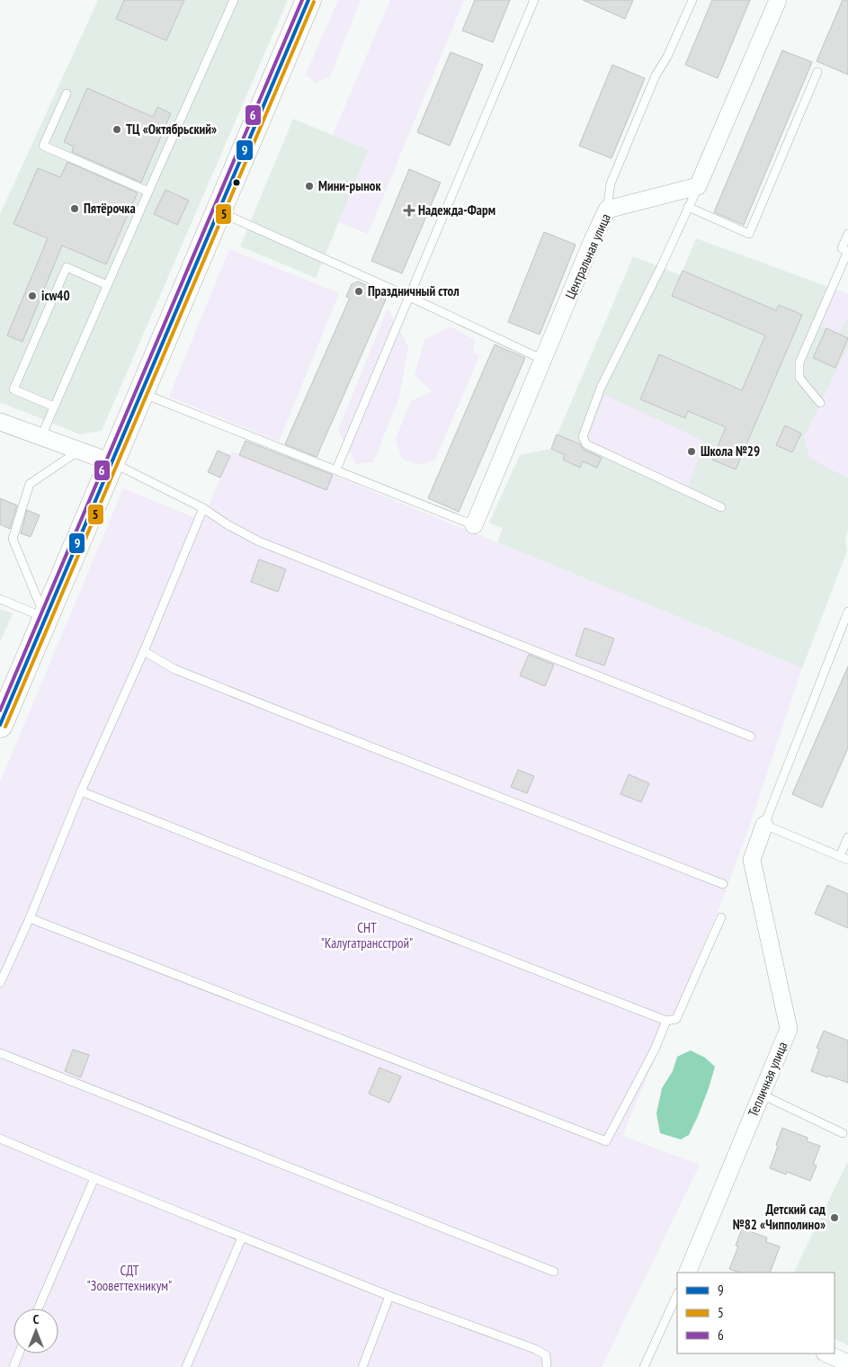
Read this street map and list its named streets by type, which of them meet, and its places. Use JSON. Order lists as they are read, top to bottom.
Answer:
{
  "streets": {
    "street": ["Центральная улица", "Тепличная улица"]
  },
  "parks": ["СНТ \"Калугатрансстрой\"", "СДТ \"Зооветтехникум\""],
  "places": {
    "other": [
      "ТЦ «Октябрьский»",
      "Мини-рынок",
      "Пятёрочка",
      "Праздничный стол",
      "icw40",
      "Школа №29",
      "Детский сад №82 «Чипполино»"
    ],
    "health": ["Надежда-Фарм"]
  },
  "lines": ["transit line 9", "transit line 6", "transit line 5"],
  "legend": ["9", "5", "6"],
  "north": "top"
}
